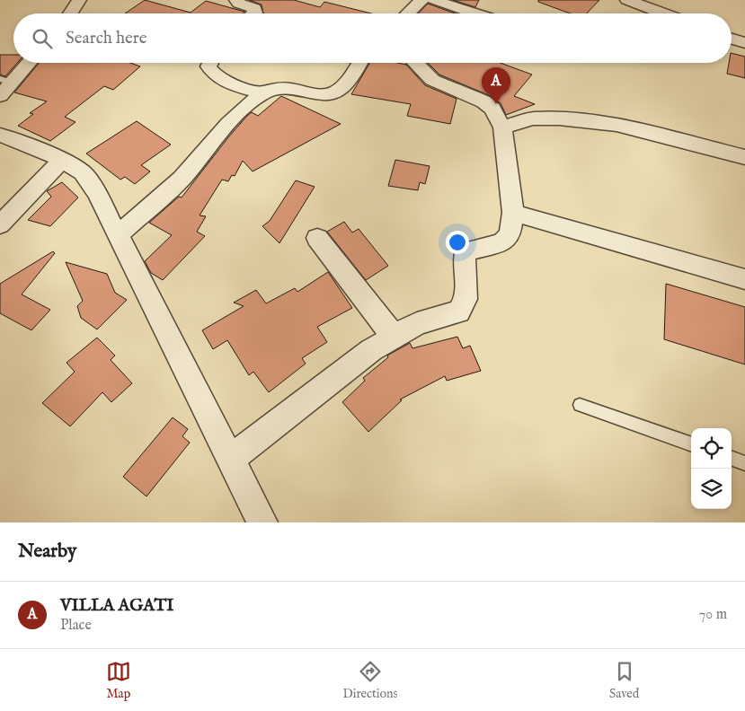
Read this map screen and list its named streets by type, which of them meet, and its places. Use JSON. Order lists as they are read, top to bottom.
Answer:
{
  "page": {
    "search": "Search here",
    "pins": "A",
    "heading": "Nearby",
    "list": [
      {
        "mark": "A",
        "name": "VILLA AGATI",
        "note": "Place",
        "value": "70 m"
      }
    ],
    "nav": ["Map", "Directions", "Saved"]
  }
}
